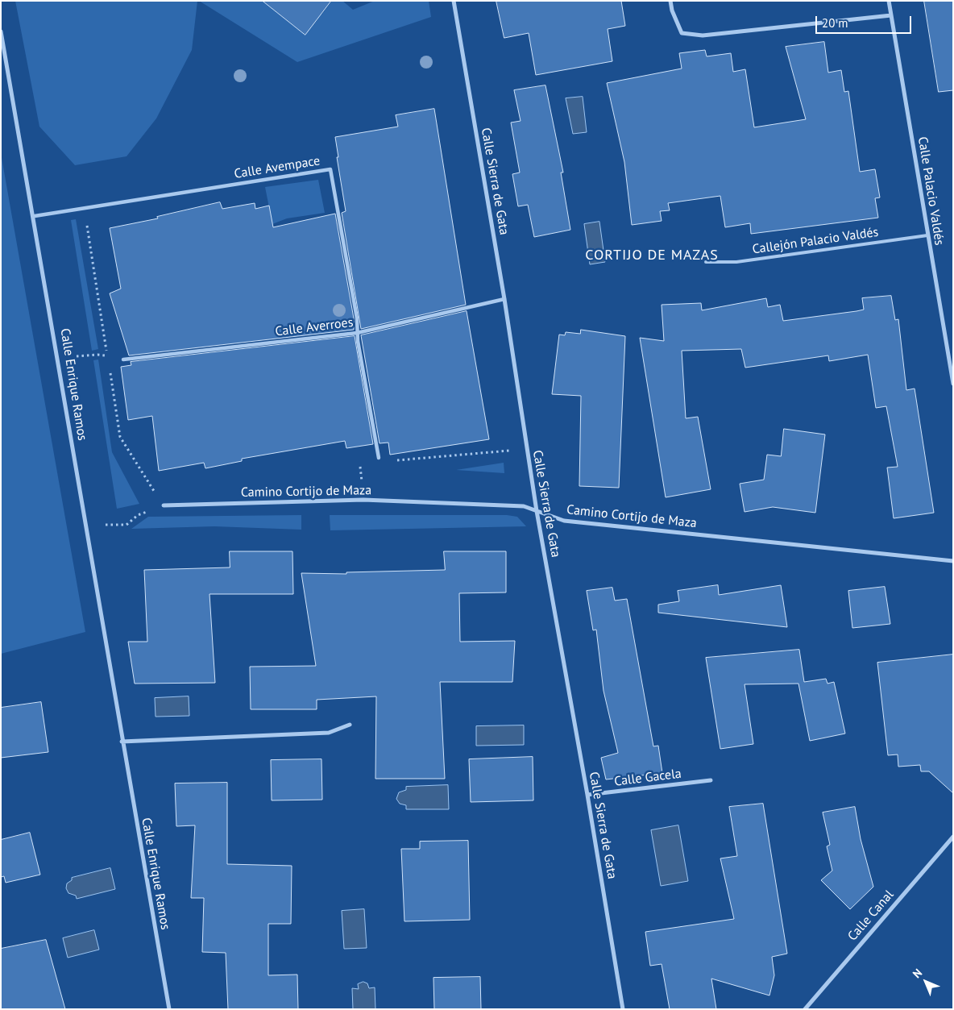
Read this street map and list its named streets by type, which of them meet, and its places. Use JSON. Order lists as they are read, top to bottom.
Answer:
{
  "streets": {
    "street": [
      "Calle Avempace",
      "Calle Sierra de Gata",
      "Calle Palacio Valdés",
      "Calle Averroes",
      "Calle Enrique Ramos",
      "Camino Cortijo de Maza",
      "Calle Gacela",
      "Calle Canal"
    ],
    "lane": ["Callejón Palacio Valdés"]
  },
  "crossings": [
    ["Calle Avempace", "Calle Averroes"],
    ["Calle Avempace", "Calle Enrique Ramos"],
    ["Calle Sierra de Gata", "Calle Averroes"],
    ["Calle Sierra de Gata", "Camino Cortijo de Maza"],
    ["Calle Sierra de Gata", "Calle Gacela"],
    ["Calle Palacio Valdés", "Callejón Palacio Valdés"]
  ],
  "districts": ["CORTIJO DE MAZAS"],
  "scale_bar": "20 m",
  "north": "top left"
}
